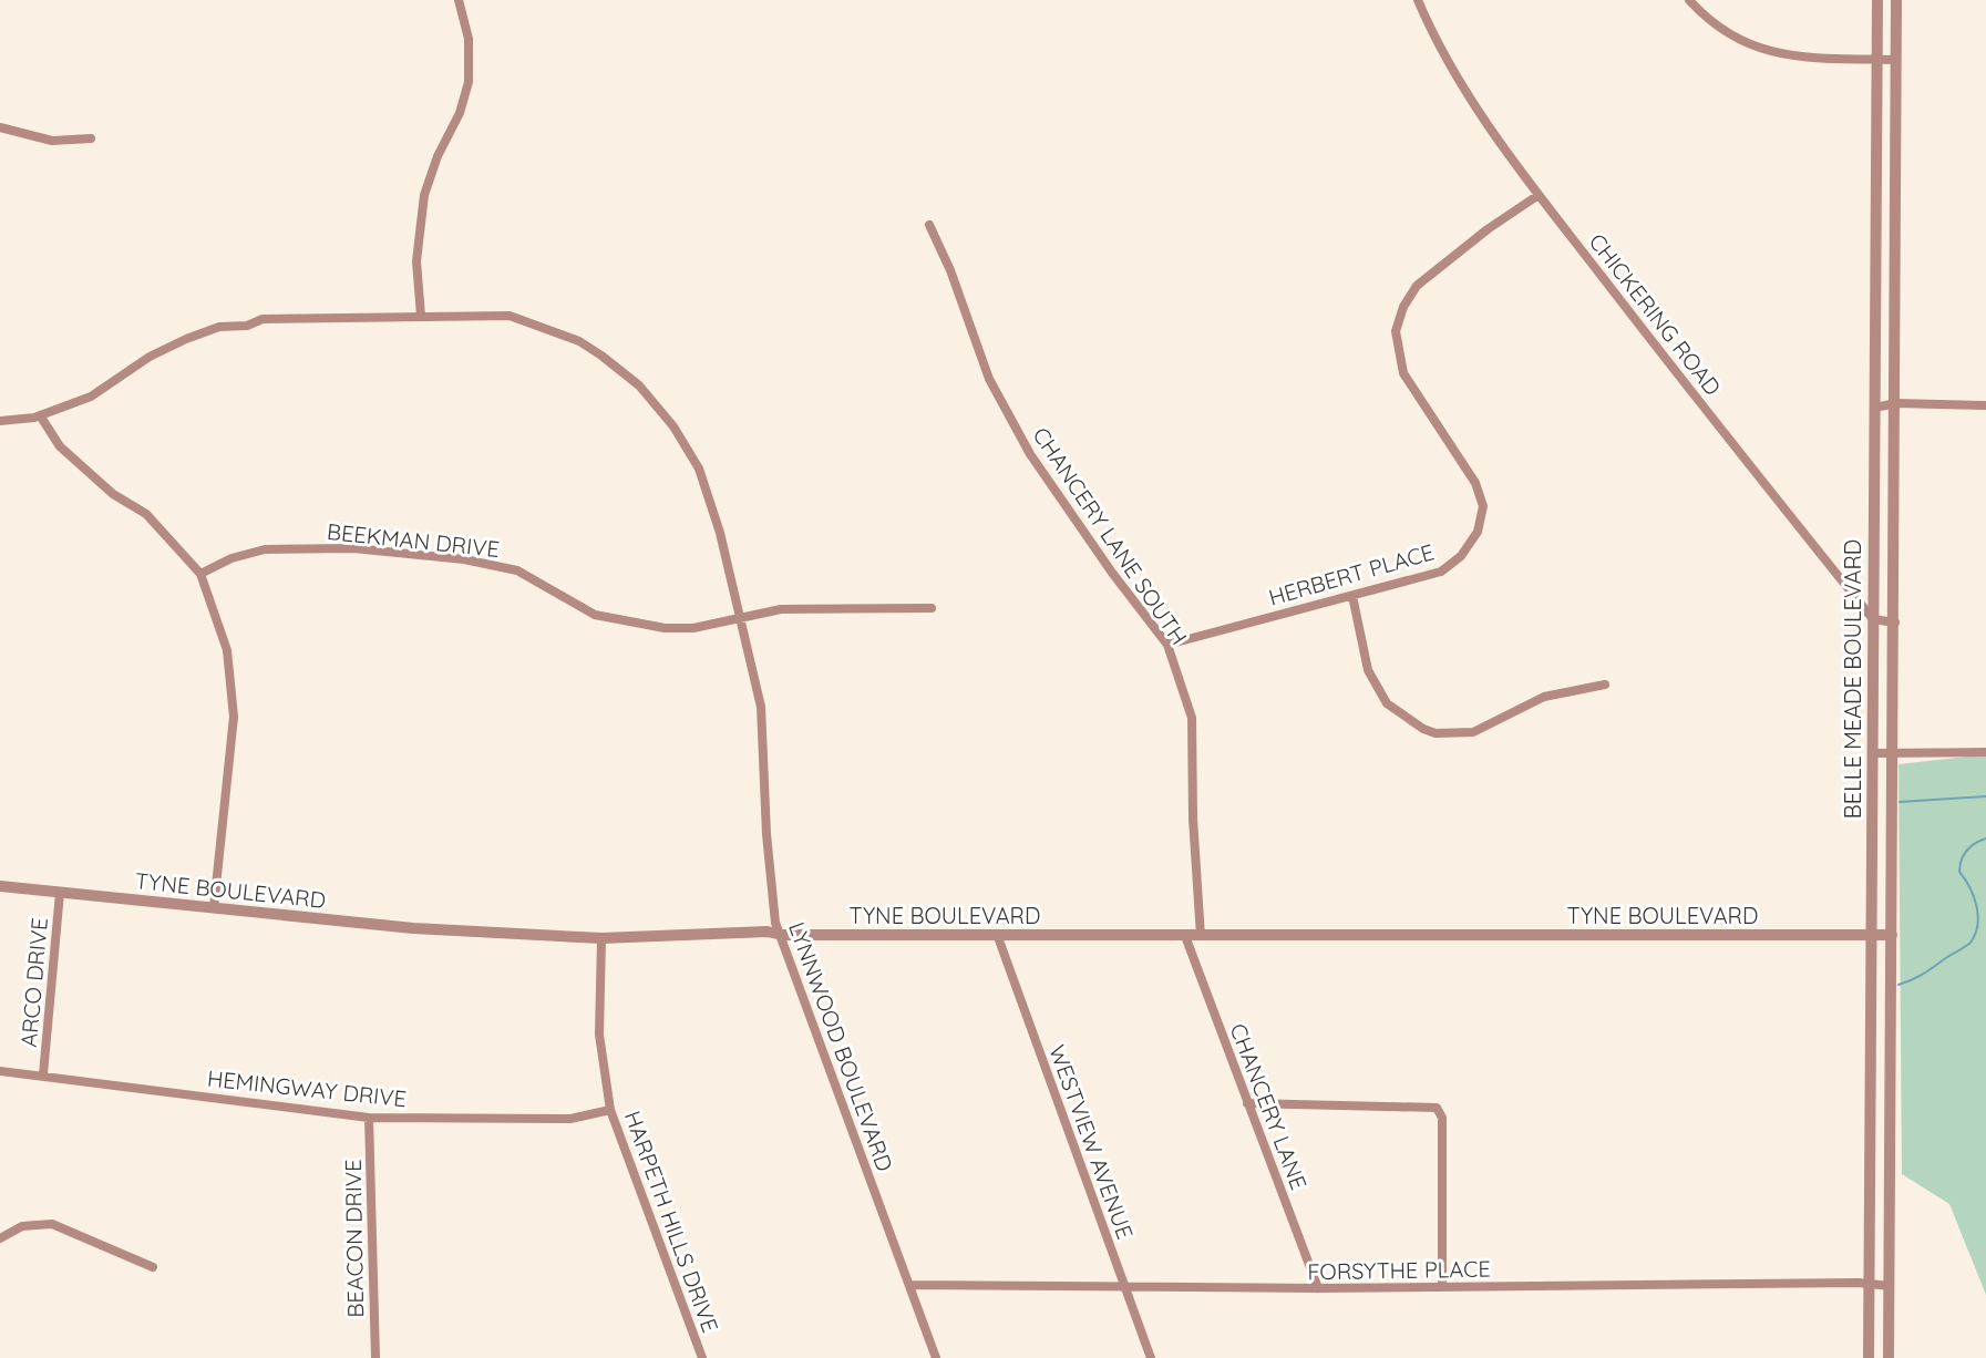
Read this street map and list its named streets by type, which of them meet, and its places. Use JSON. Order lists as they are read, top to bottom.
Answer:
{
  "streets": {
    "street": [
      "CHICKERING ROAD",
      "CHANCERY LANE SOUTH",
      "BEEKMAN DRIVE",
      "HERBERT PLACE",
      "BELLE MEADE BOULEVARD",
      "TYNE BOULEVARD",
      "ARCO DRIVE",
      "LYNNWOOD BOULEVARD",
      "HEMINGWAY DRIVE",
      "CHANCERY LANE",
      "WESTVIEW AVENUE",
      "HARPETH HILLS DRIVE",
      "BEACON DRIVE",
      "FORSYTHE PLACE"
    ]
  },
  "crossings": [
    ["CHICKERING ROAD", "HERBERT PLACE"],
    ["CHICKERING ROAD", "BELLE MEADE BOULEVARD"],
    ["CHANCERY LANE SOUTH", "HERBERT PLACE"],
    ["CHANCERY LANE SOUTH", "TYNE BOULEVARD"],
    ["BEEKMAN DRIVE", "LYNNWOOD BOULEVARD"],
    ["BELLE MEADE BOULEVARD", "TYNE BOULEVARD"],
    ["BELLE MEADE BOULEVARD", "FORSYTHE PLACE"],
    ["TYNE BOULEVARD", "ARCO DRIVE"],
    ["TYNE BOULEVARD", "LYNNWOOD BOULEVARD"],
    ["TYNE BOULEVARD", "CHANCERY LANE"],
    ["TYNE BOULEVARD", "WESTVIEW AVENUE"],
    ["TYNE BOULEVARD", "HARPETH HILLS DRIVE"],
    ["ARCO DRIVE", "HEMINGWAY DRIVE"],
    ["LYNNWOOD BOULEVARD", "FORSYTHE PLACE"],
    ["HEMINGWAY DRIVE", "HARPETH HILLS DRIVE"],
    ["HEMINGWAY DRIVE", "BEACON DRIVE"],
    ["CHANCERY LANE", "FORSYTHE PLACE"],
    ["WESTVIEW AVENUE", "FORSYTHE PLACE"]
  ]
}
